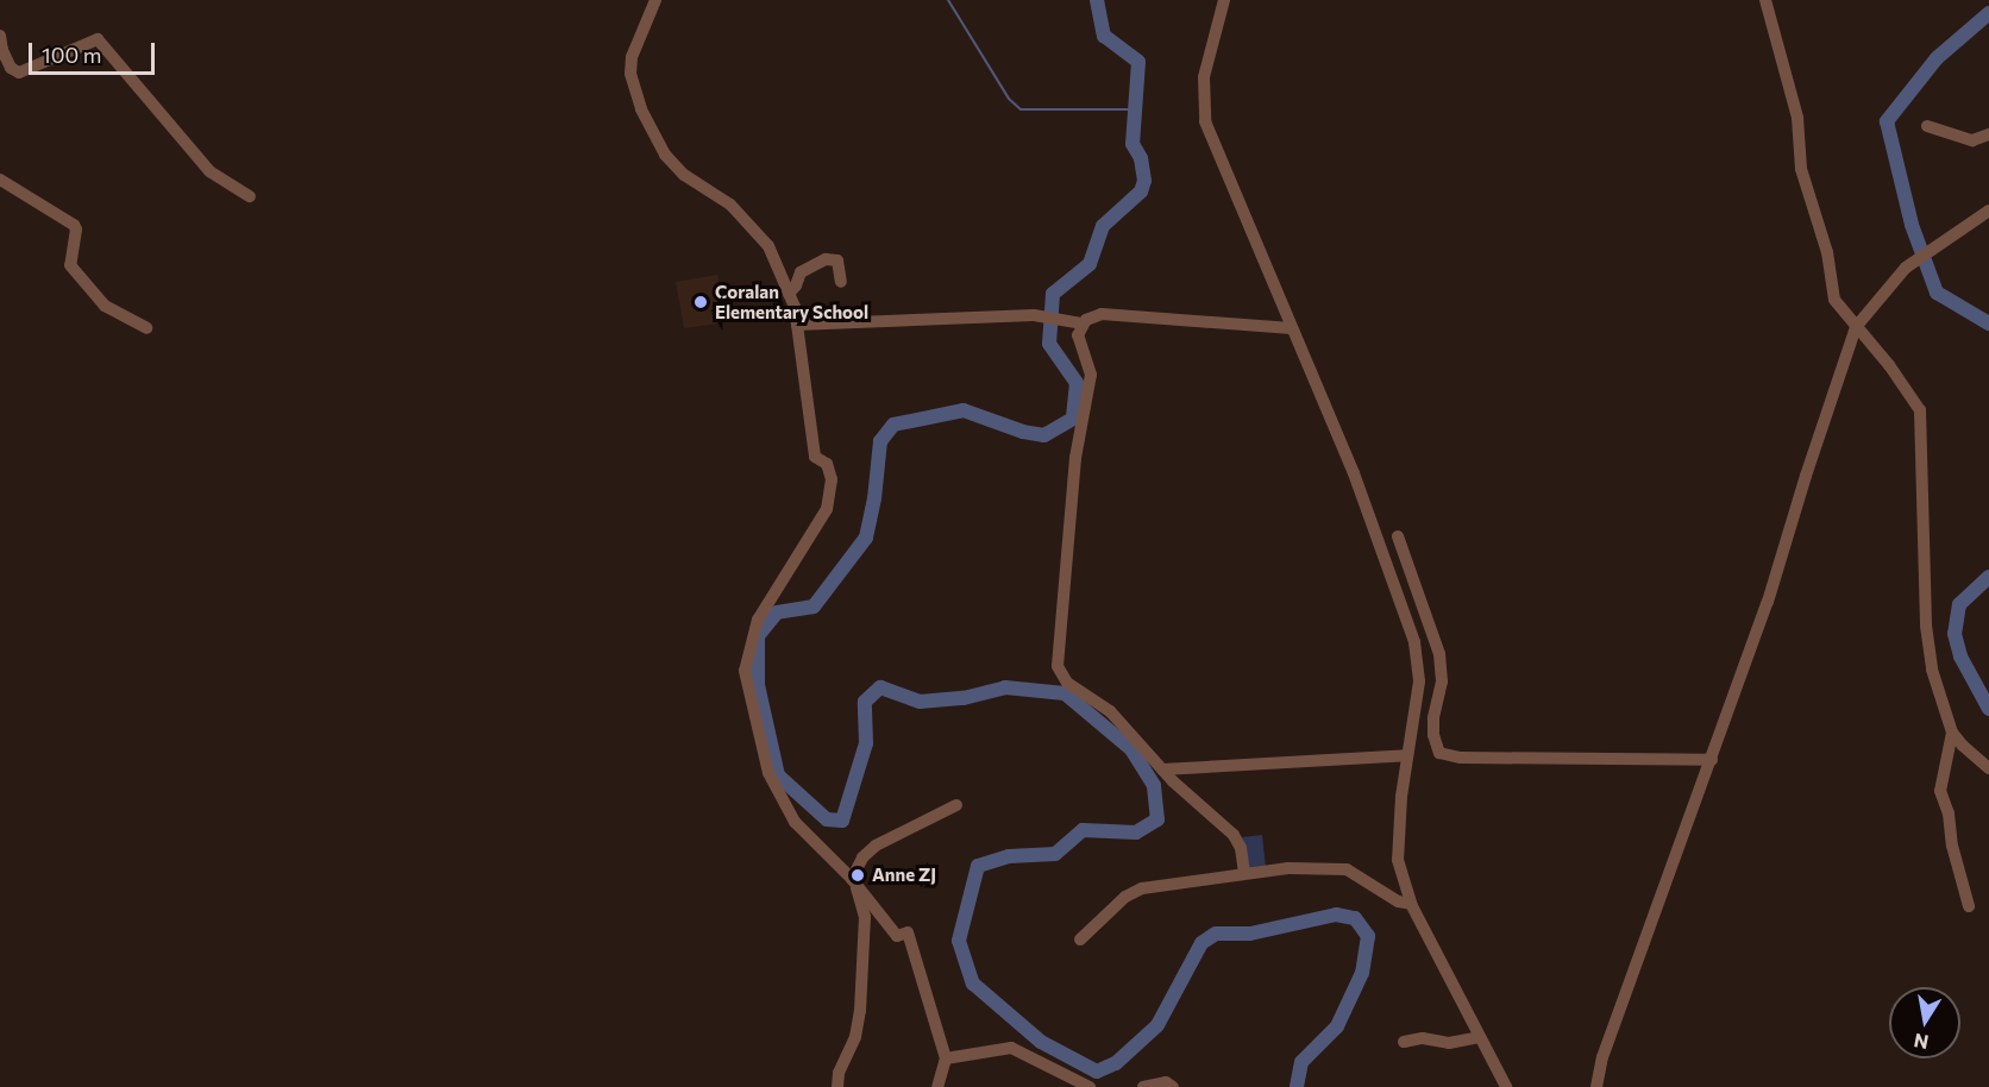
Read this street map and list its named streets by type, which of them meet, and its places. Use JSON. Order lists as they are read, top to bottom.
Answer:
{
  "places": ["Coralan Elementary School", "Anne ZJ"],
  "scale_bar": "100 m",
  "north": "bottom"
}
